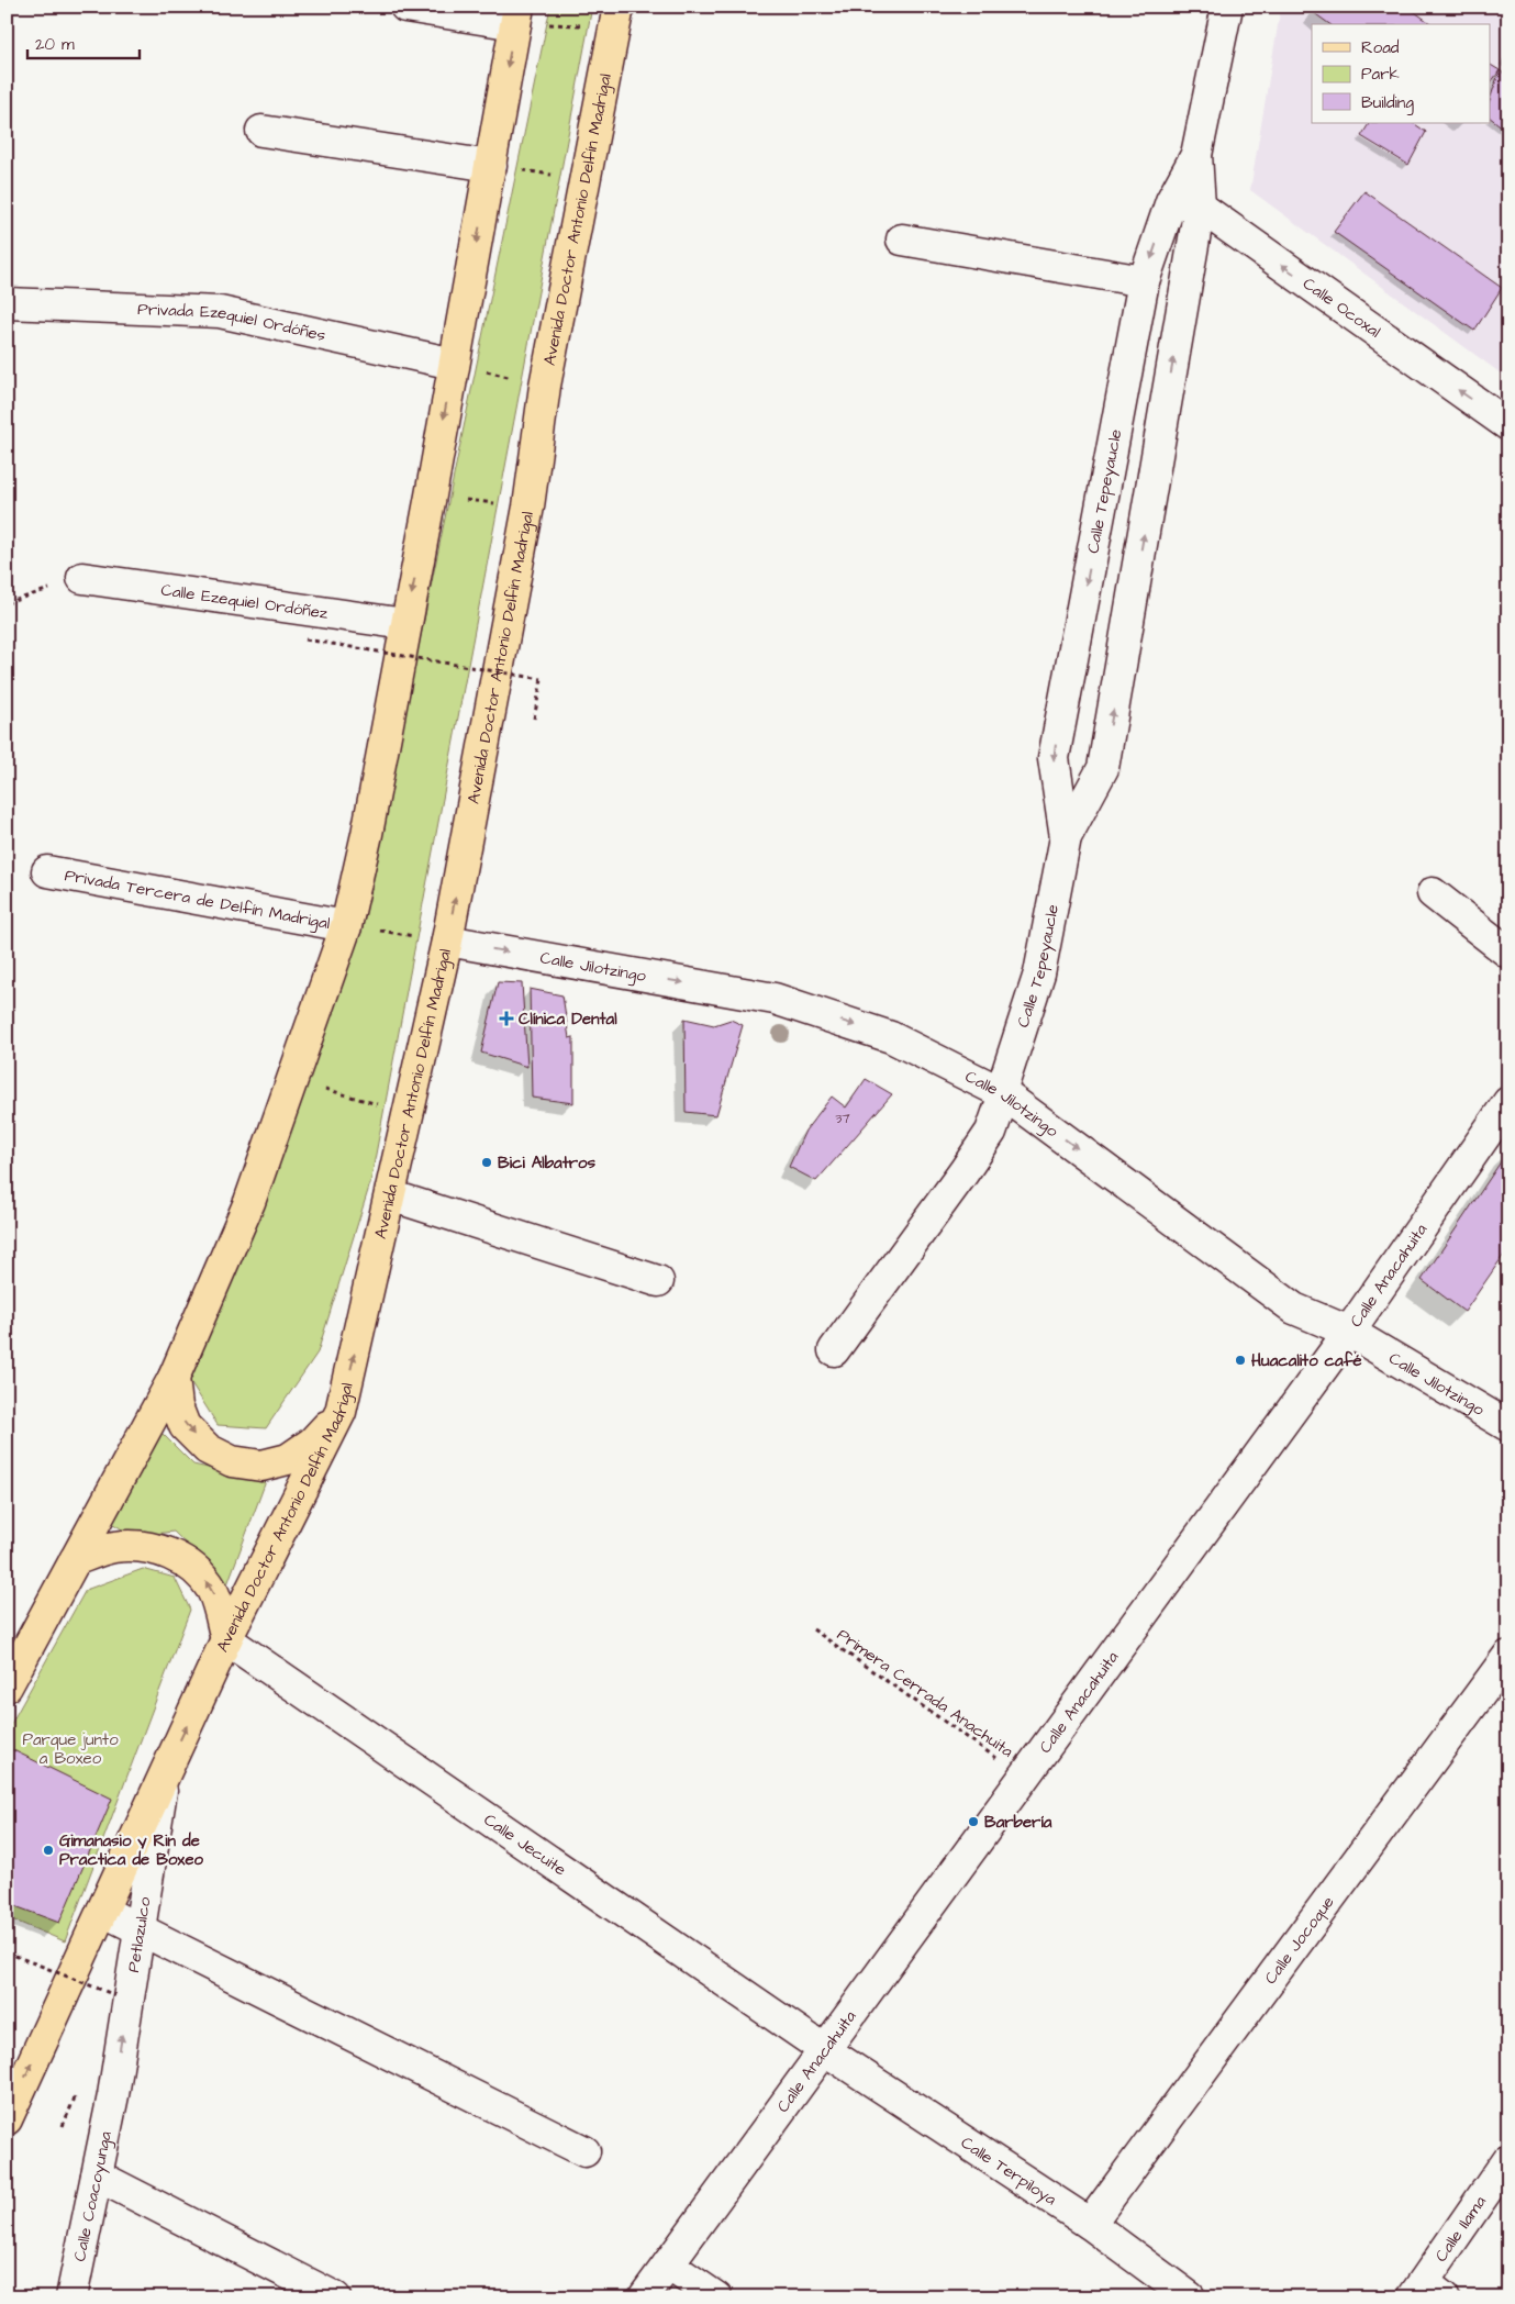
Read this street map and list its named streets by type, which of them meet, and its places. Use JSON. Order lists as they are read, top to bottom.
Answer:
{
  "streets": {
    "main road": ["Avenida Doctor Antonio Delfín Madrigal"],
    "street": [
      "Calle Ocoxal",
      "Privada Ezequiel Ordóñes",
      "Calle Tepeyaucle",
      "Calle Ezequiel Ordóñez",
      "Privada Tercera de Delfín Madrigal",
      "Calle Jilotzingo",
      "Calle Anacahuita",
      "Calle Jecuite",
      "Petlazulco",
      "Calle Jocoque",
      "Calle Terpiloya",
      "Calle Coacoyunga",
      "Calle Ilama"
    ],
    "path": ["Primera Cerrada Anachuita"]
  },
  "crossings": [
    ["Avenida Doctor Antonio Delfín Madrigal", "Calle Jilotzingo"],
    ["Avenida Doctor Antonio Delfín Madrigal", "Calle Jecuite"],
    ["Avenida Doctor Antonio Delfín Madrigal", "Petlazulco"],
    ["Calle Ocoxal", "Calle Tepeyaucle"],
    ["Calle Tepeyaucle", "Calle Jilotzingo"],
    ["Calle Jilotzingo", "Calle Anacahuita"],
    ["Calle Anacahuita", "Primera Cerrada Anachuita"],
    ["Calle Anacahuita", "Calle Jecuite"],
    ["Calle Anacahuita", "Calle Terpiloya"],
    ["Calle Jecuite", "Calle Terpiloya"],
    ["Petlazulco", "Calle Coacoyunga"],
    ["Calle Jocoque", "Calle Terpiloya"]
  ],
  "one_way": ["Calle Ocoxal", "Calle Jilotzingo", "Petlazulco"],
  "parks": ["Parque junto a Boxeo"],
  "places": {
    "health": ["Clínica Dental"],
    "other": [
      "Bici Albatros",
      "Huacalito café",
      "Barbería",
      "Gimanasio y Rin de Practica de Boxeo"
    ]
  },
  "house_numbers": ["37"],
  "legend": ["Road", "Park", "Building"],
  "scale_bar": "20 m"
}
